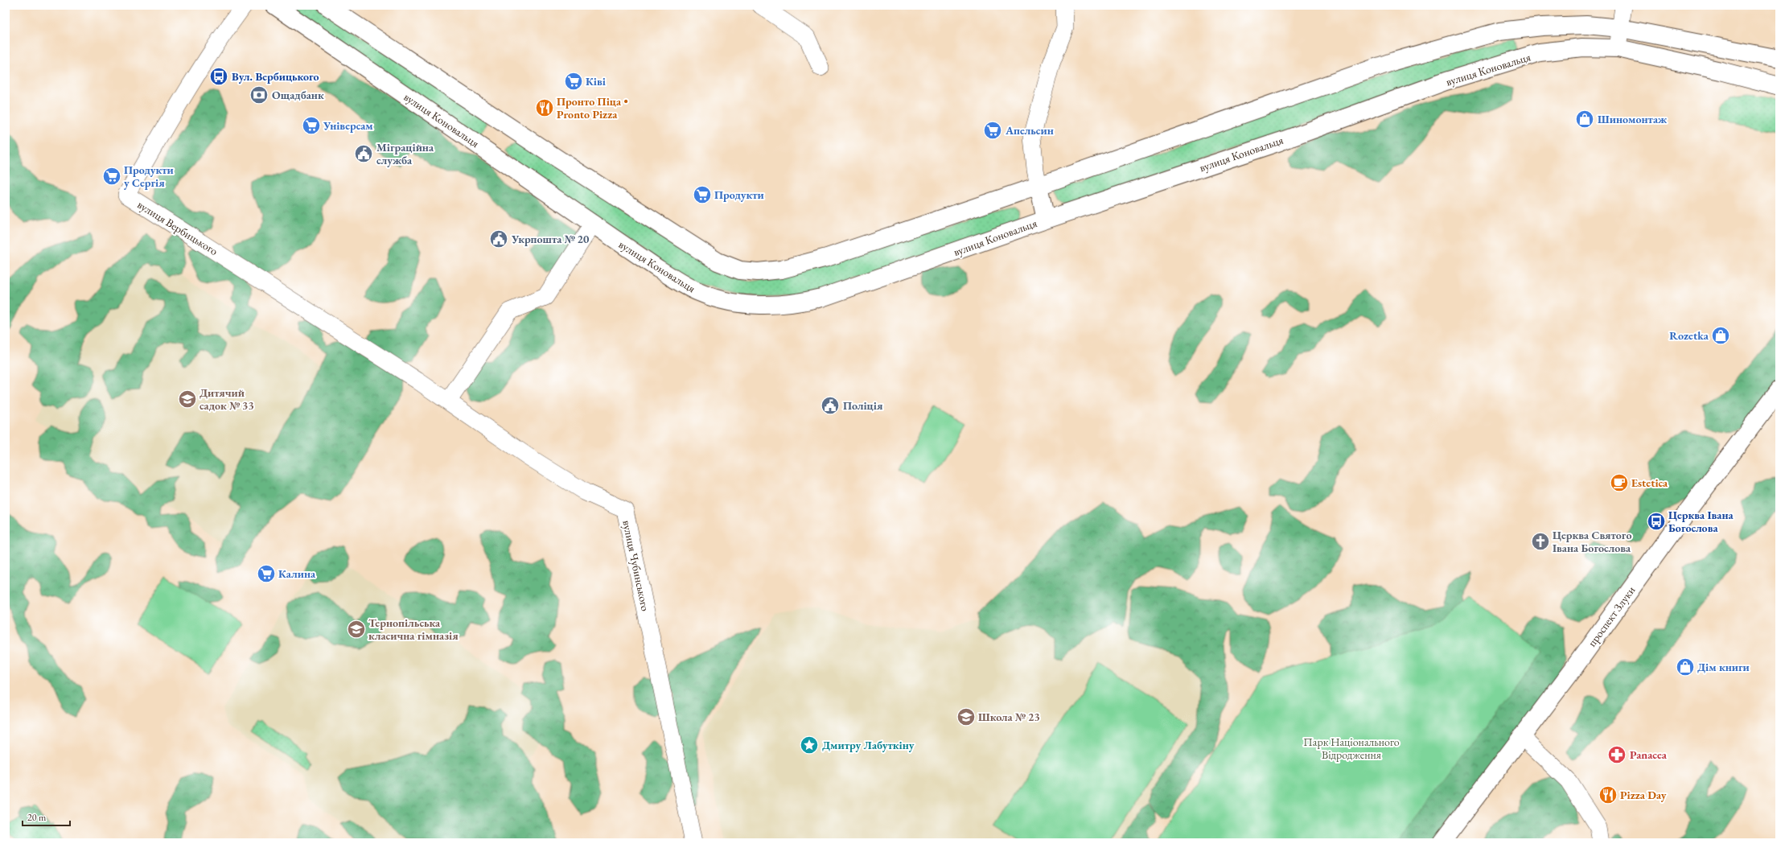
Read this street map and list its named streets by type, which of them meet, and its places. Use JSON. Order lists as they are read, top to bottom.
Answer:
{
  "streets": {
    "main road": ["вулиця Коновальця", "проспект Злуки"],
    "street": ["вулиця Вербицького", "вулиця Чубинського"]
  },
  "crossings": [
    ["вулиця Вербицького", "вулиця Чубинського"]
  ],
  "parks": ["Парк Національного Відродження"],
  "places": {
    "bus stop": ["Вул. Вербицького", "Церква Івана Богослова"],
    "supermarket": [
      "Ківі",
      "Універсам",
      "Апельсин",
      "Продукти у Сергія",
      "Продукти",
      "Калина"
    ],
    "bank": ["Ощадбанк"],
    "restaurant": ["Пронто Піца • Pronto Pizza", "Pizza Day"],
    "shop": ["Шиномонтаж", "Rozetka", "Дім книги"],
    "public building": ["Міграційна служба", "Укрпошта № 20", "Поліція"],
    "school or university": ["Дитячий садок № 33", "Тернопільська класична гімназія", "Школа № 23"],
    "cafe": ["Estetica"],
    "church": ["Церква Святого Івана Богослова"],
    "place": ["Дмитру Лабуткіну"],
    "pharmacy": ["Panacea"]
  },
  "scale_bar": "20 m"
}
